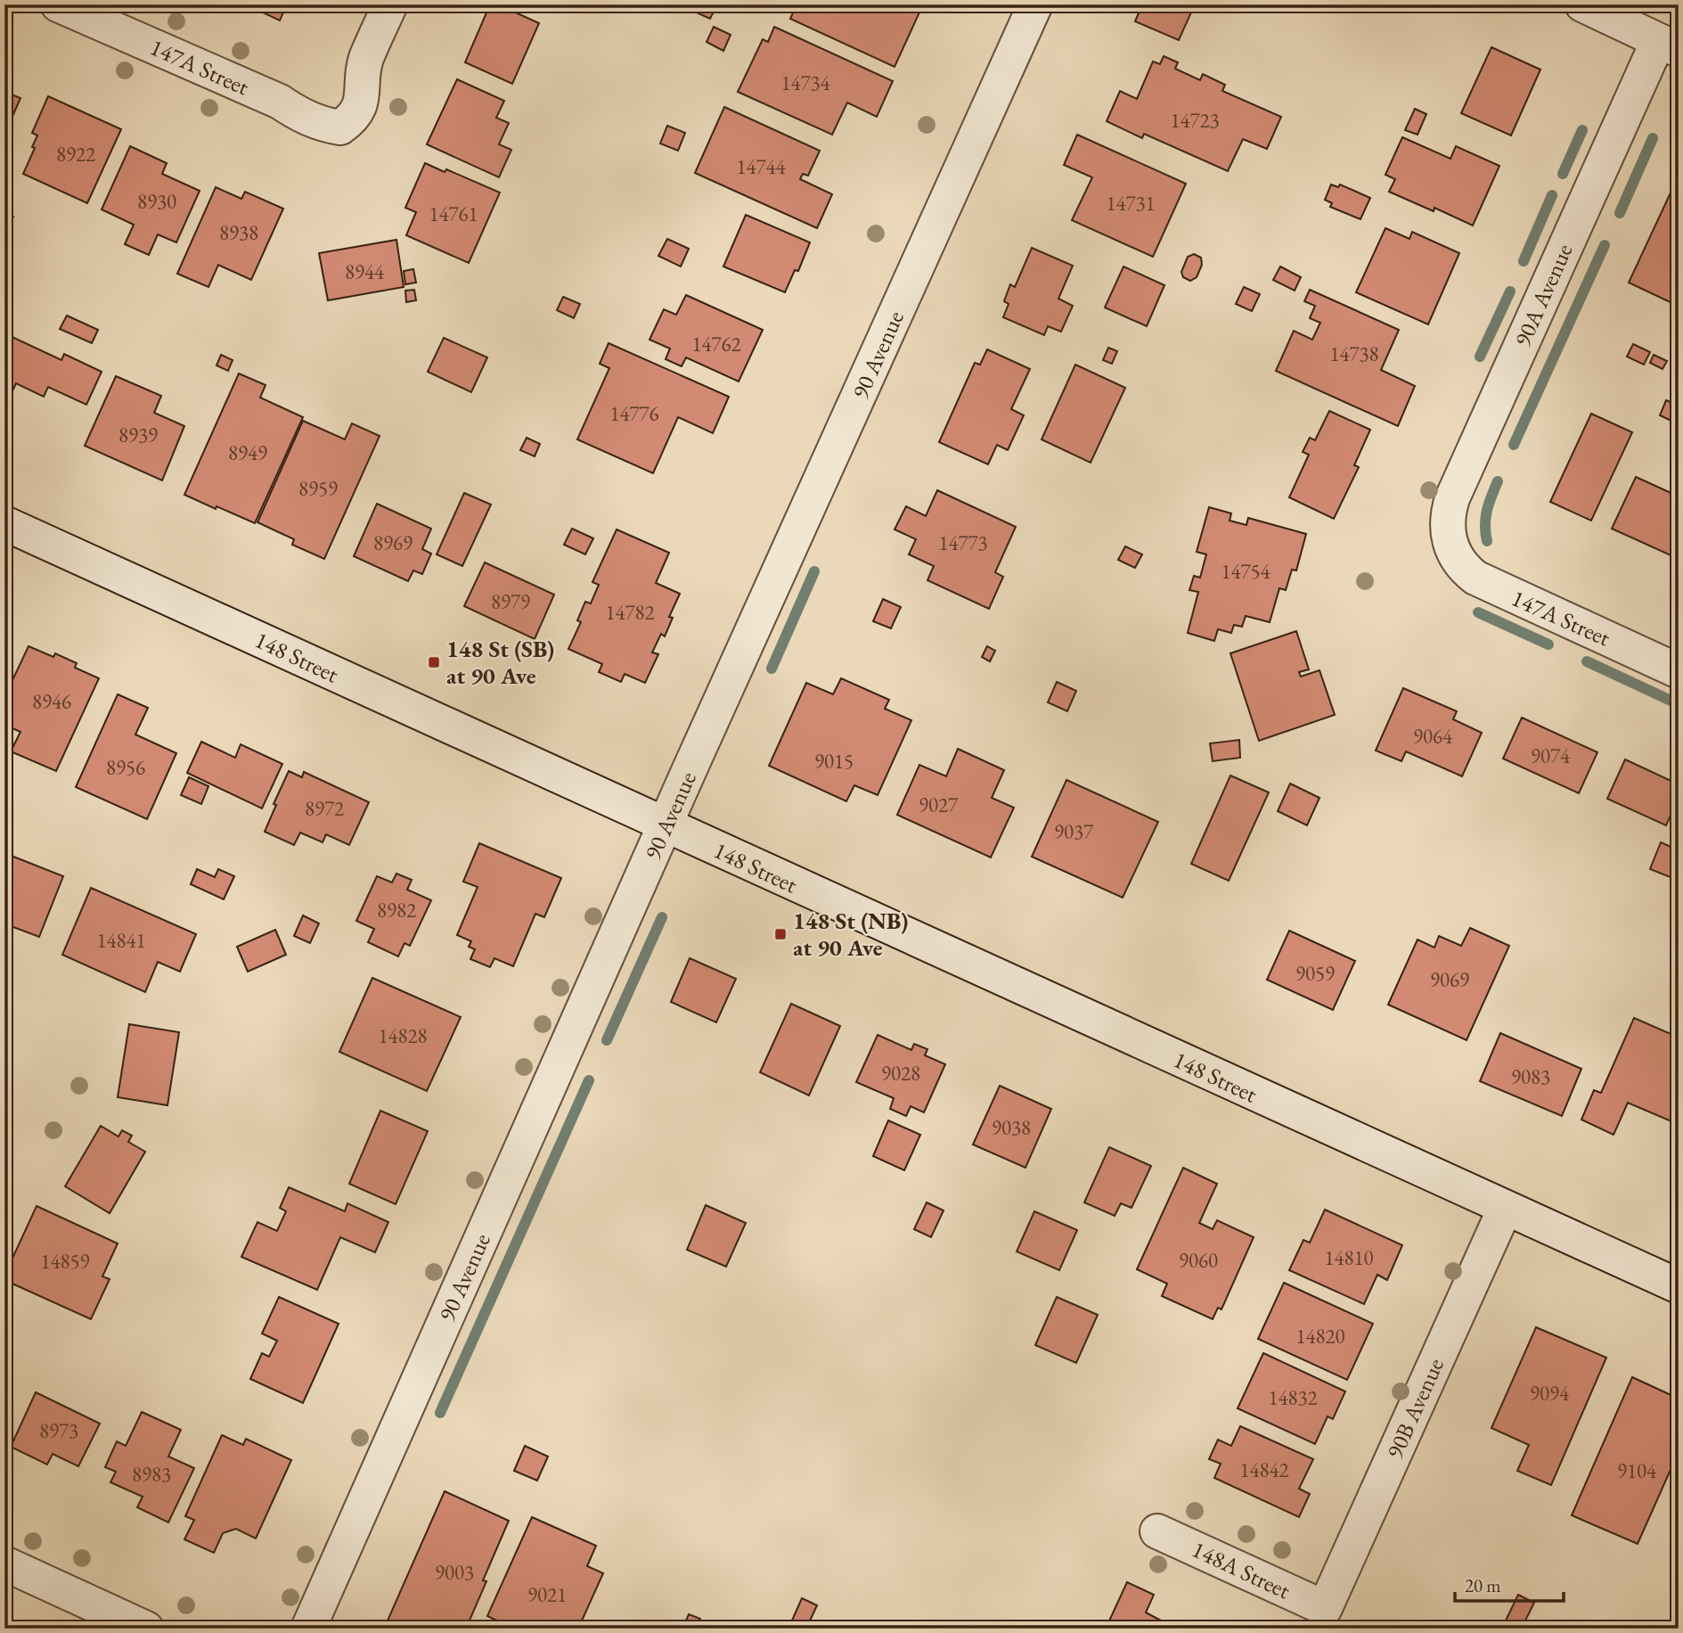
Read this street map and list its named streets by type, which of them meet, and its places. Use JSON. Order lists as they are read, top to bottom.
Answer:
{
  "streets": {
    "street": [
      "147A Street",
      "90A Avenue",
      "90 Avenue",
      "148 Street",
      "90B Avenue",
      "148A Street"
    ]
  },
  "crossings": [
    ["147A Street", "90A Avenue"],
    ["90 Avenue", "148 Street"],
    ["148 Street", "90B Avenue"],
    ["90B Avenue", "148A Street"]
  ],
  "places": {
    "transit": ["148 St (SB) at 90 Ave", "148 St (NB) at 90 Ave"]
  },
  "house_numbers": [
    "14734",
    "14723",
    "8922",
    "14744",
    "8930",
    "14731",
    "14761",
    "8938",
    "8944",
    "14762",
    "14738",
    "14776",
    "8939",
    "8949",
    "8959",
    "8969",
    "14773",
    "14754",
    "8979",
    "14782",
    "8946",
    "9064",
    "9074",
    "9015",
    "8956",
    "9027",
    "8972",
    "9037",
    "8982",
    "14841",
    "9059",
    "9069",
    "14828",
    "9028",
    "9083",
    "9038",
    "14810",
    "9060",
    "14859",
    "14820",
    "9094",
    "14832",
    "8973",
    "14842",
    "9104",
    "8983",
    "9003",
    "9021"
  ],
  "scale_bar": "20 m"
}
